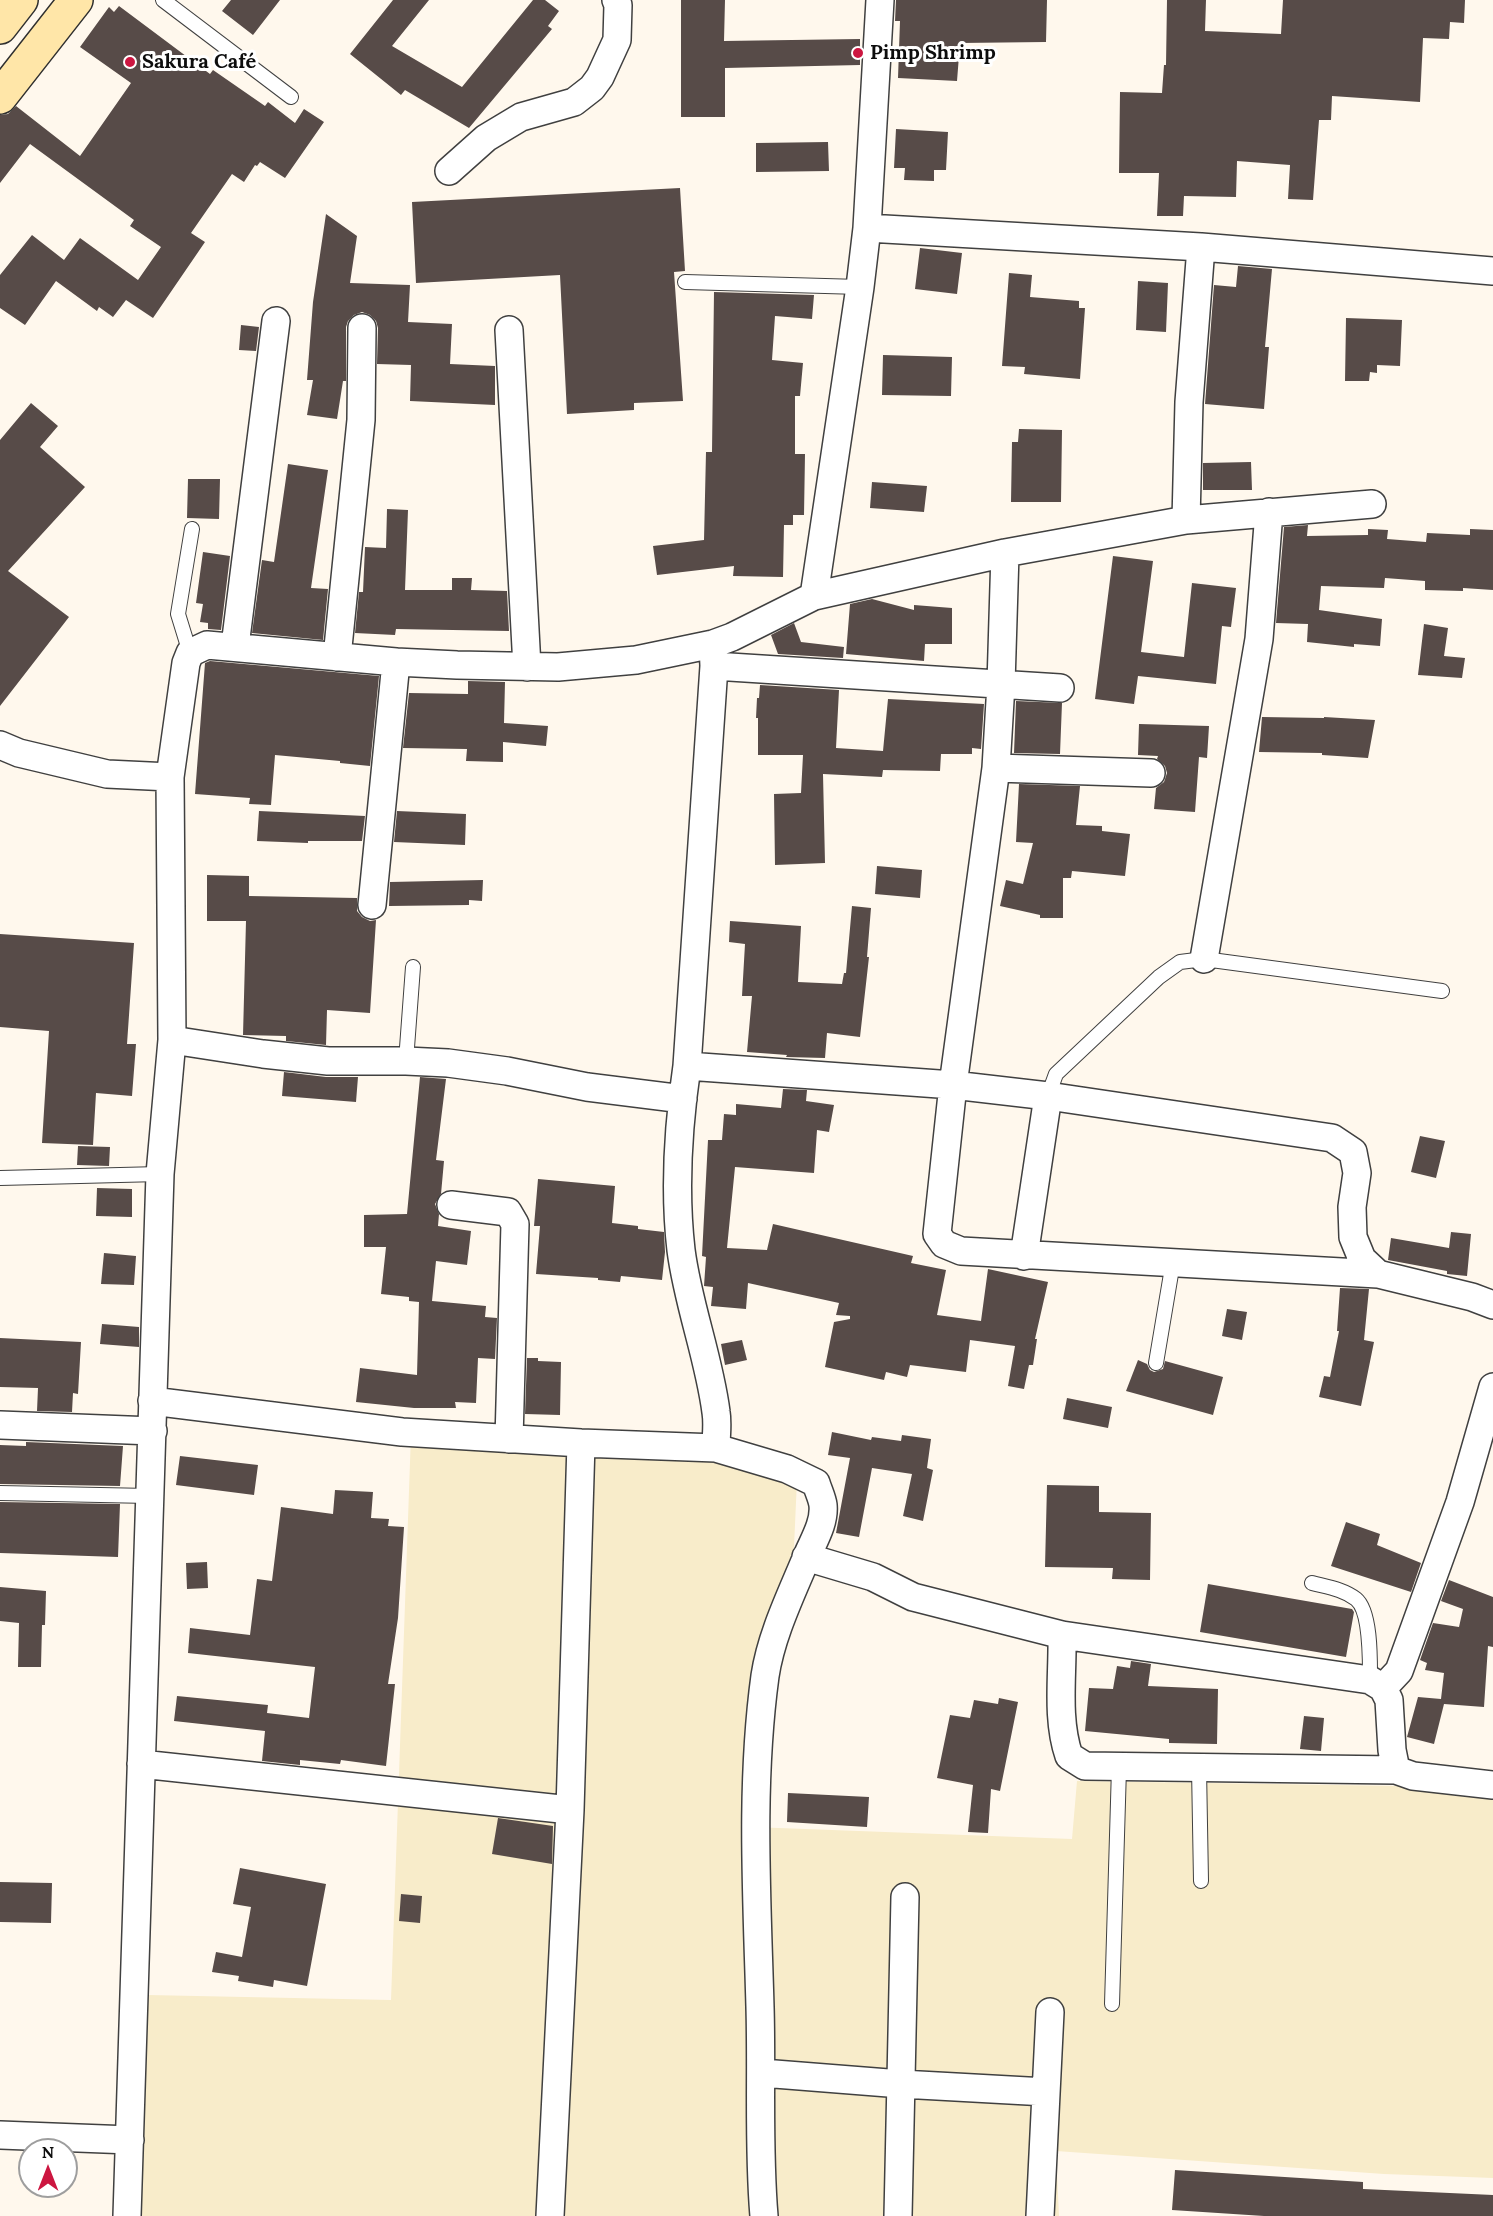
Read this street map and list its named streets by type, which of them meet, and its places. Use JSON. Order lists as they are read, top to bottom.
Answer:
{
  "places": ["Pimp Shrimp", "Sakura Café"],
  "north": "top"
}
